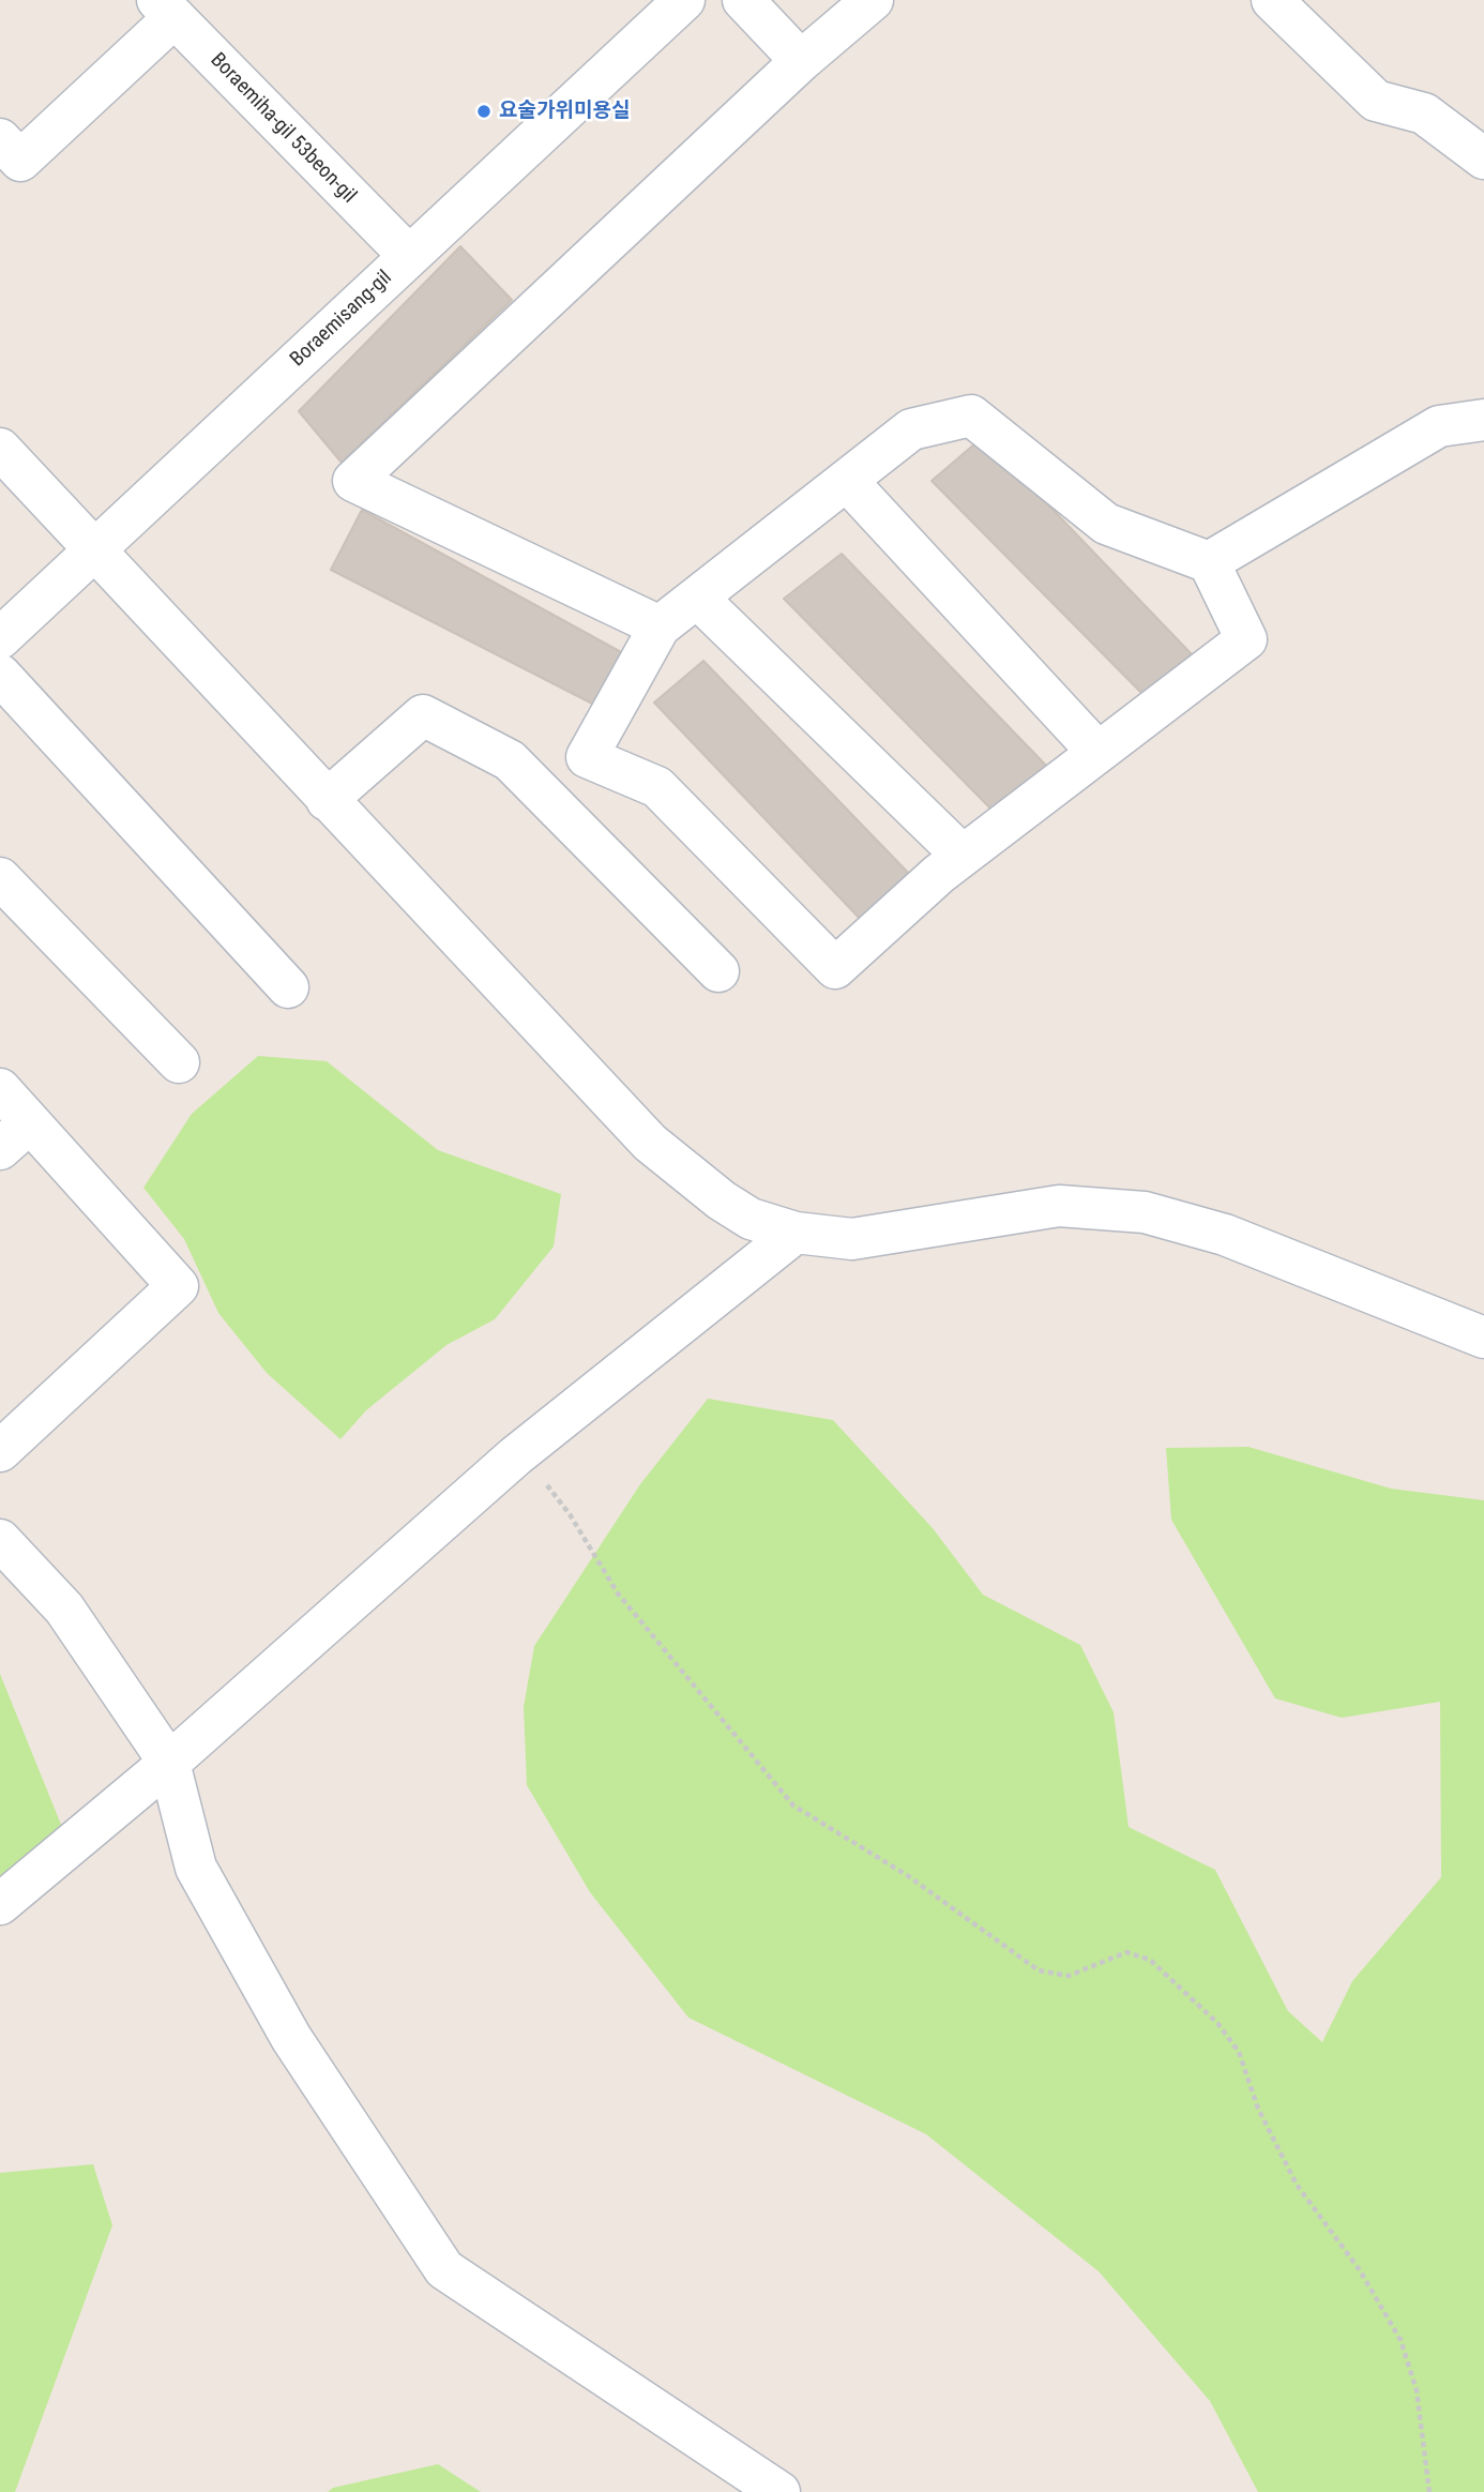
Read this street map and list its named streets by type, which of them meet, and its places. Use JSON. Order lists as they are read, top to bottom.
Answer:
{
  "streets": {
    "street": ["Boraemiha-gil 53beon-gil", "Boraemisang-gil"]
  },
  "crossings": [
    ["Boraemiha-gil 53beon-gil", "Boraemisang-gil"]
  ],
  "places": ["요술가위미용실"]
}
